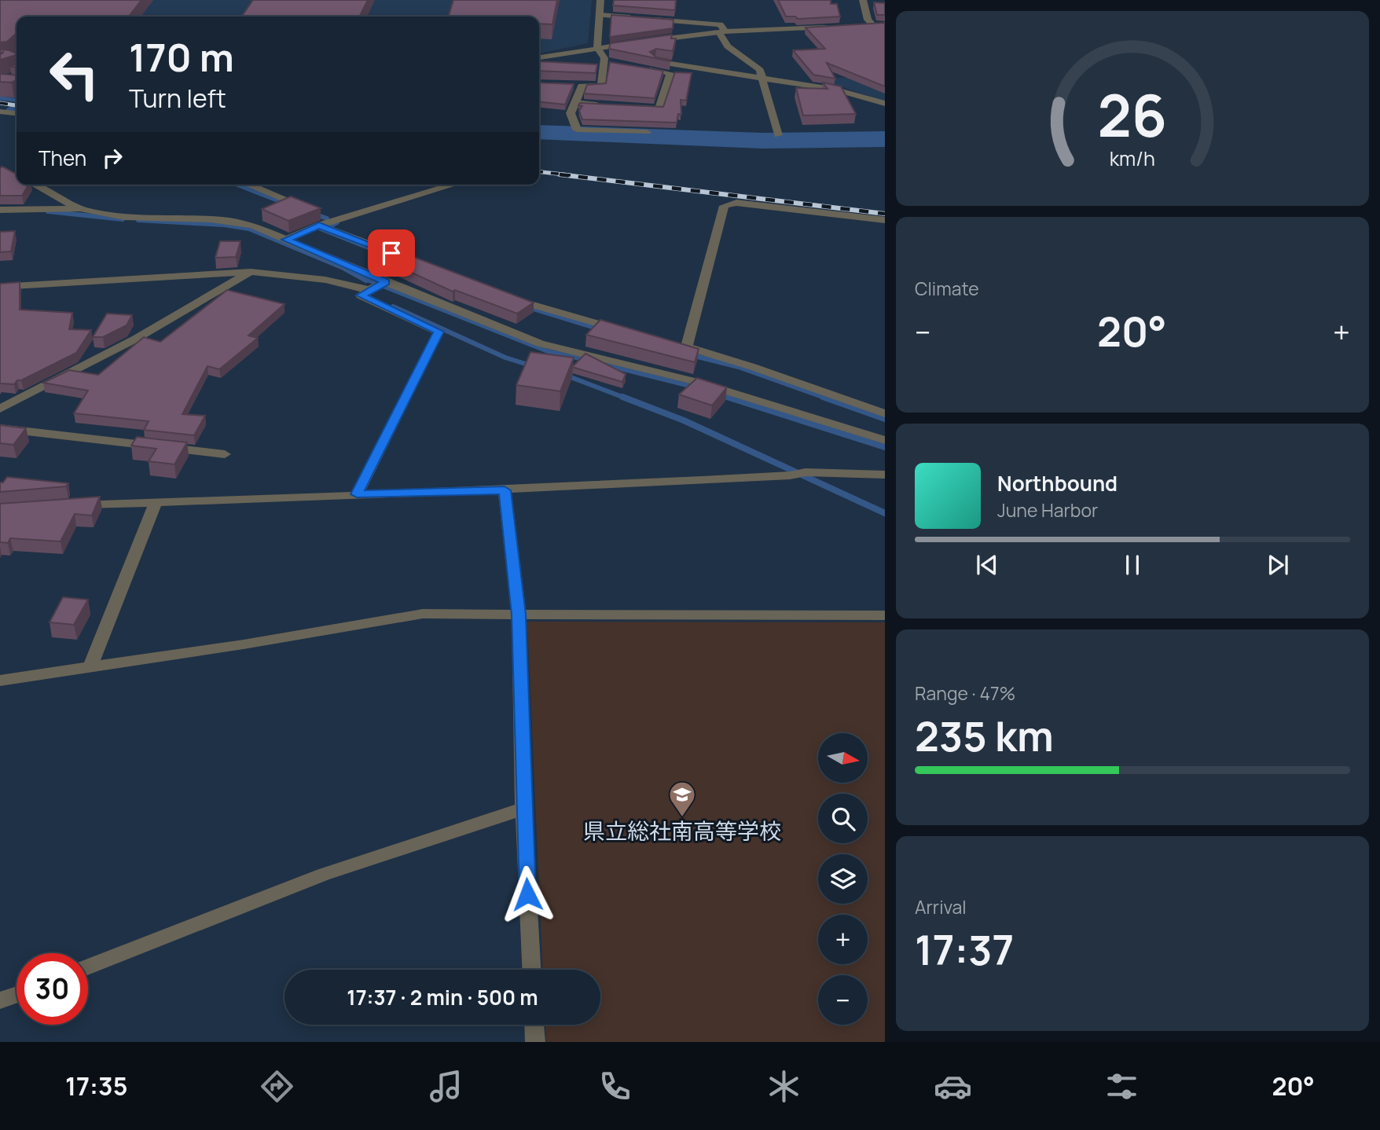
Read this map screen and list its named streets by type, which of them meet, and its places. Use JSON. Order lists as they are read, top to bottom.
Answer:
{
  "places": {
    "school or university": ["県立総社南高等学校"]
  },
  "north": "right",
  "page": {
    "turn": ["170 m", "Turn left"],
    "then": "Then",
    "tile": [
      "Climate",
      ["Range · 47%", "235 km"],
      ["Arrival", "17:37"]
    ],
    "heat": ["−", "20°", "+"],
    "song": ["Northbound", "June Harbor"],
    "map_buttons": ["+", "−"],
    "limit": "30",
    "trip": "17:37 · 2 min · 500 m",
    "tabs": ["17:35", "20°"],
    "gauge": ["26", "km/h"]
  }
}
